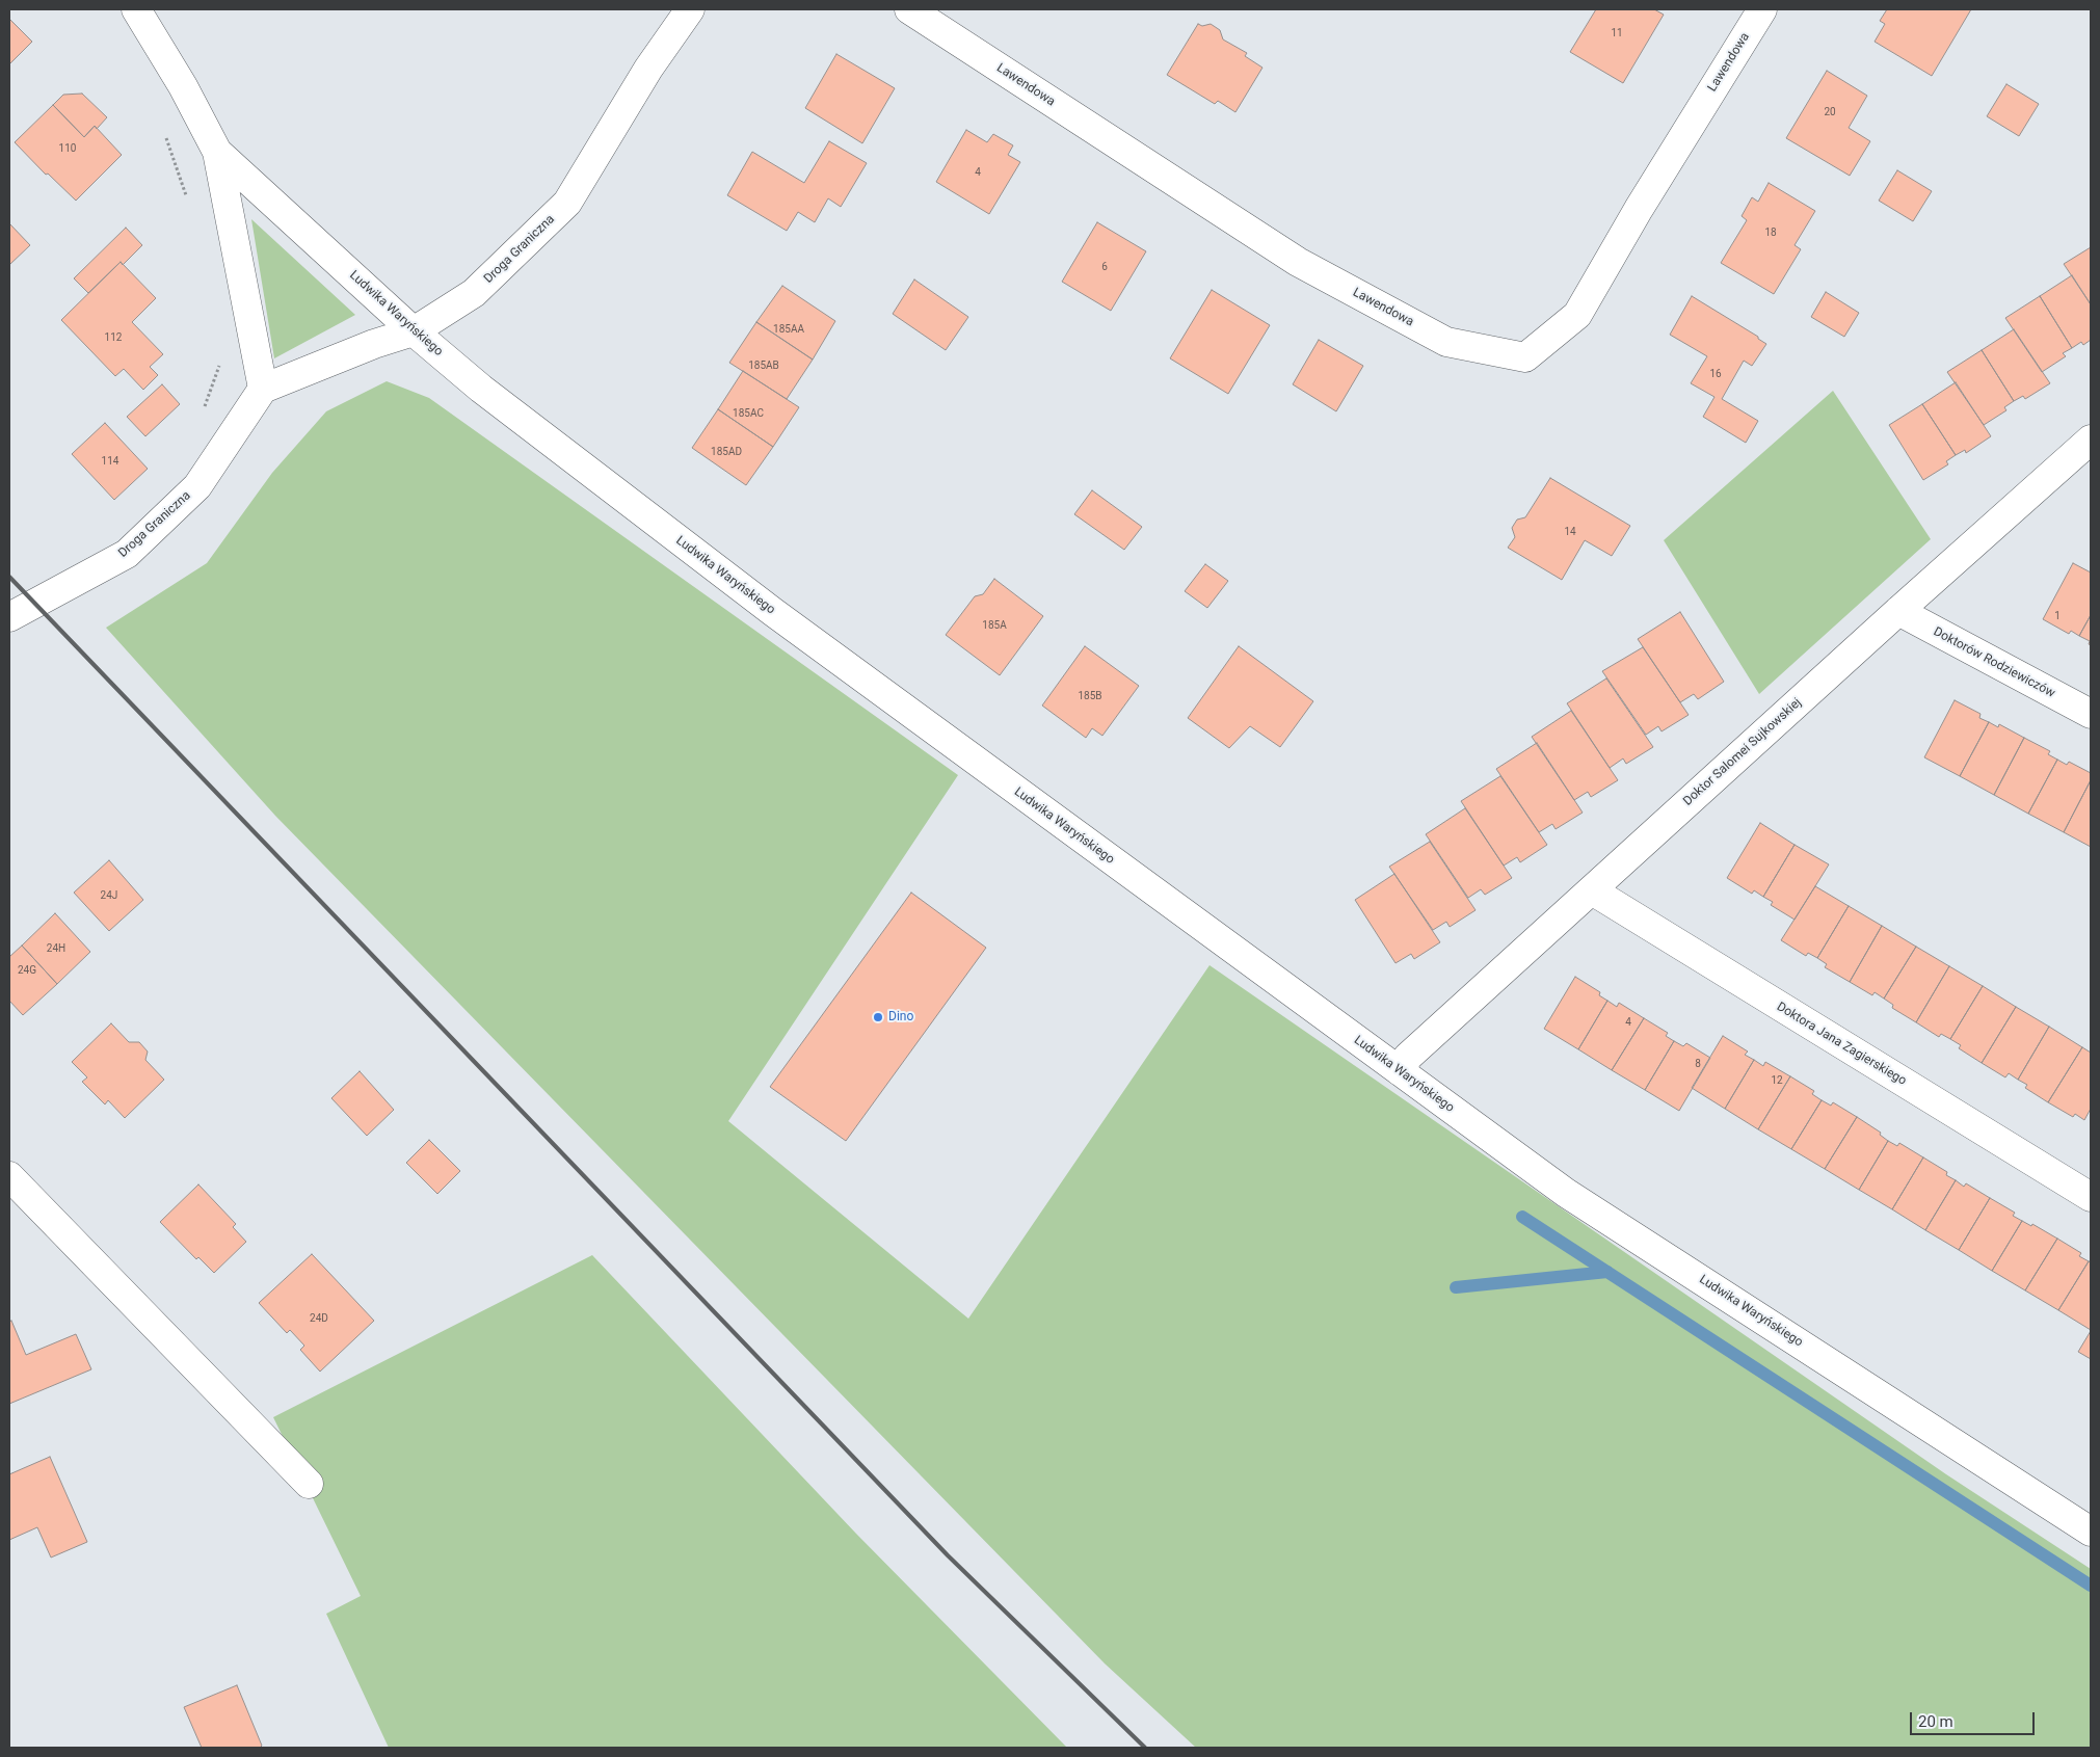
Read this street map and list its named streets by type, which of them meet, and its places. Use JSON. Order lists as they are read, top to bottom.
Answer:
{
  "streets": {
    "street": [
      "Lawendowa",
      "Droga Graniczna",
      "Ludwika Waryńskiego",
      "Doktorów Rodziewiczów",
      "Doktor Salomei Sujkowskiej",
      "Doktora Jana Zagierskiego"
    ]
  },
  "crossings": [
    ["Droga Graniczna", "Ludwika Waryńskiego"],
    ["Ludwika Waryńskiego", "Doktor Salomei Sujkowskiej"],
    ["Doktorów Rodziewiczów", "Doktor Salomei Sujkowskiej"],
    ["Doktor Salomei Sujkowskiej", "Doktora Jana Zagierskiego"]
  ],
  "places": ["Dino"],
  "house_numbers": [
    "11",
    "20",
    "110",
    "4",
    "18",
    "6",
    "185AA",
    "112",
    "185AB",
    "16",
    "185AC",
    "185AD",
    "114",
    "14",
    "1",
    "185A",
    "185B",
    "24J",
    "24H",
    "24G",
    "4",
    "8",
    "12",
    "24D"
  ],
  "scale_bar": "20 m"
}
